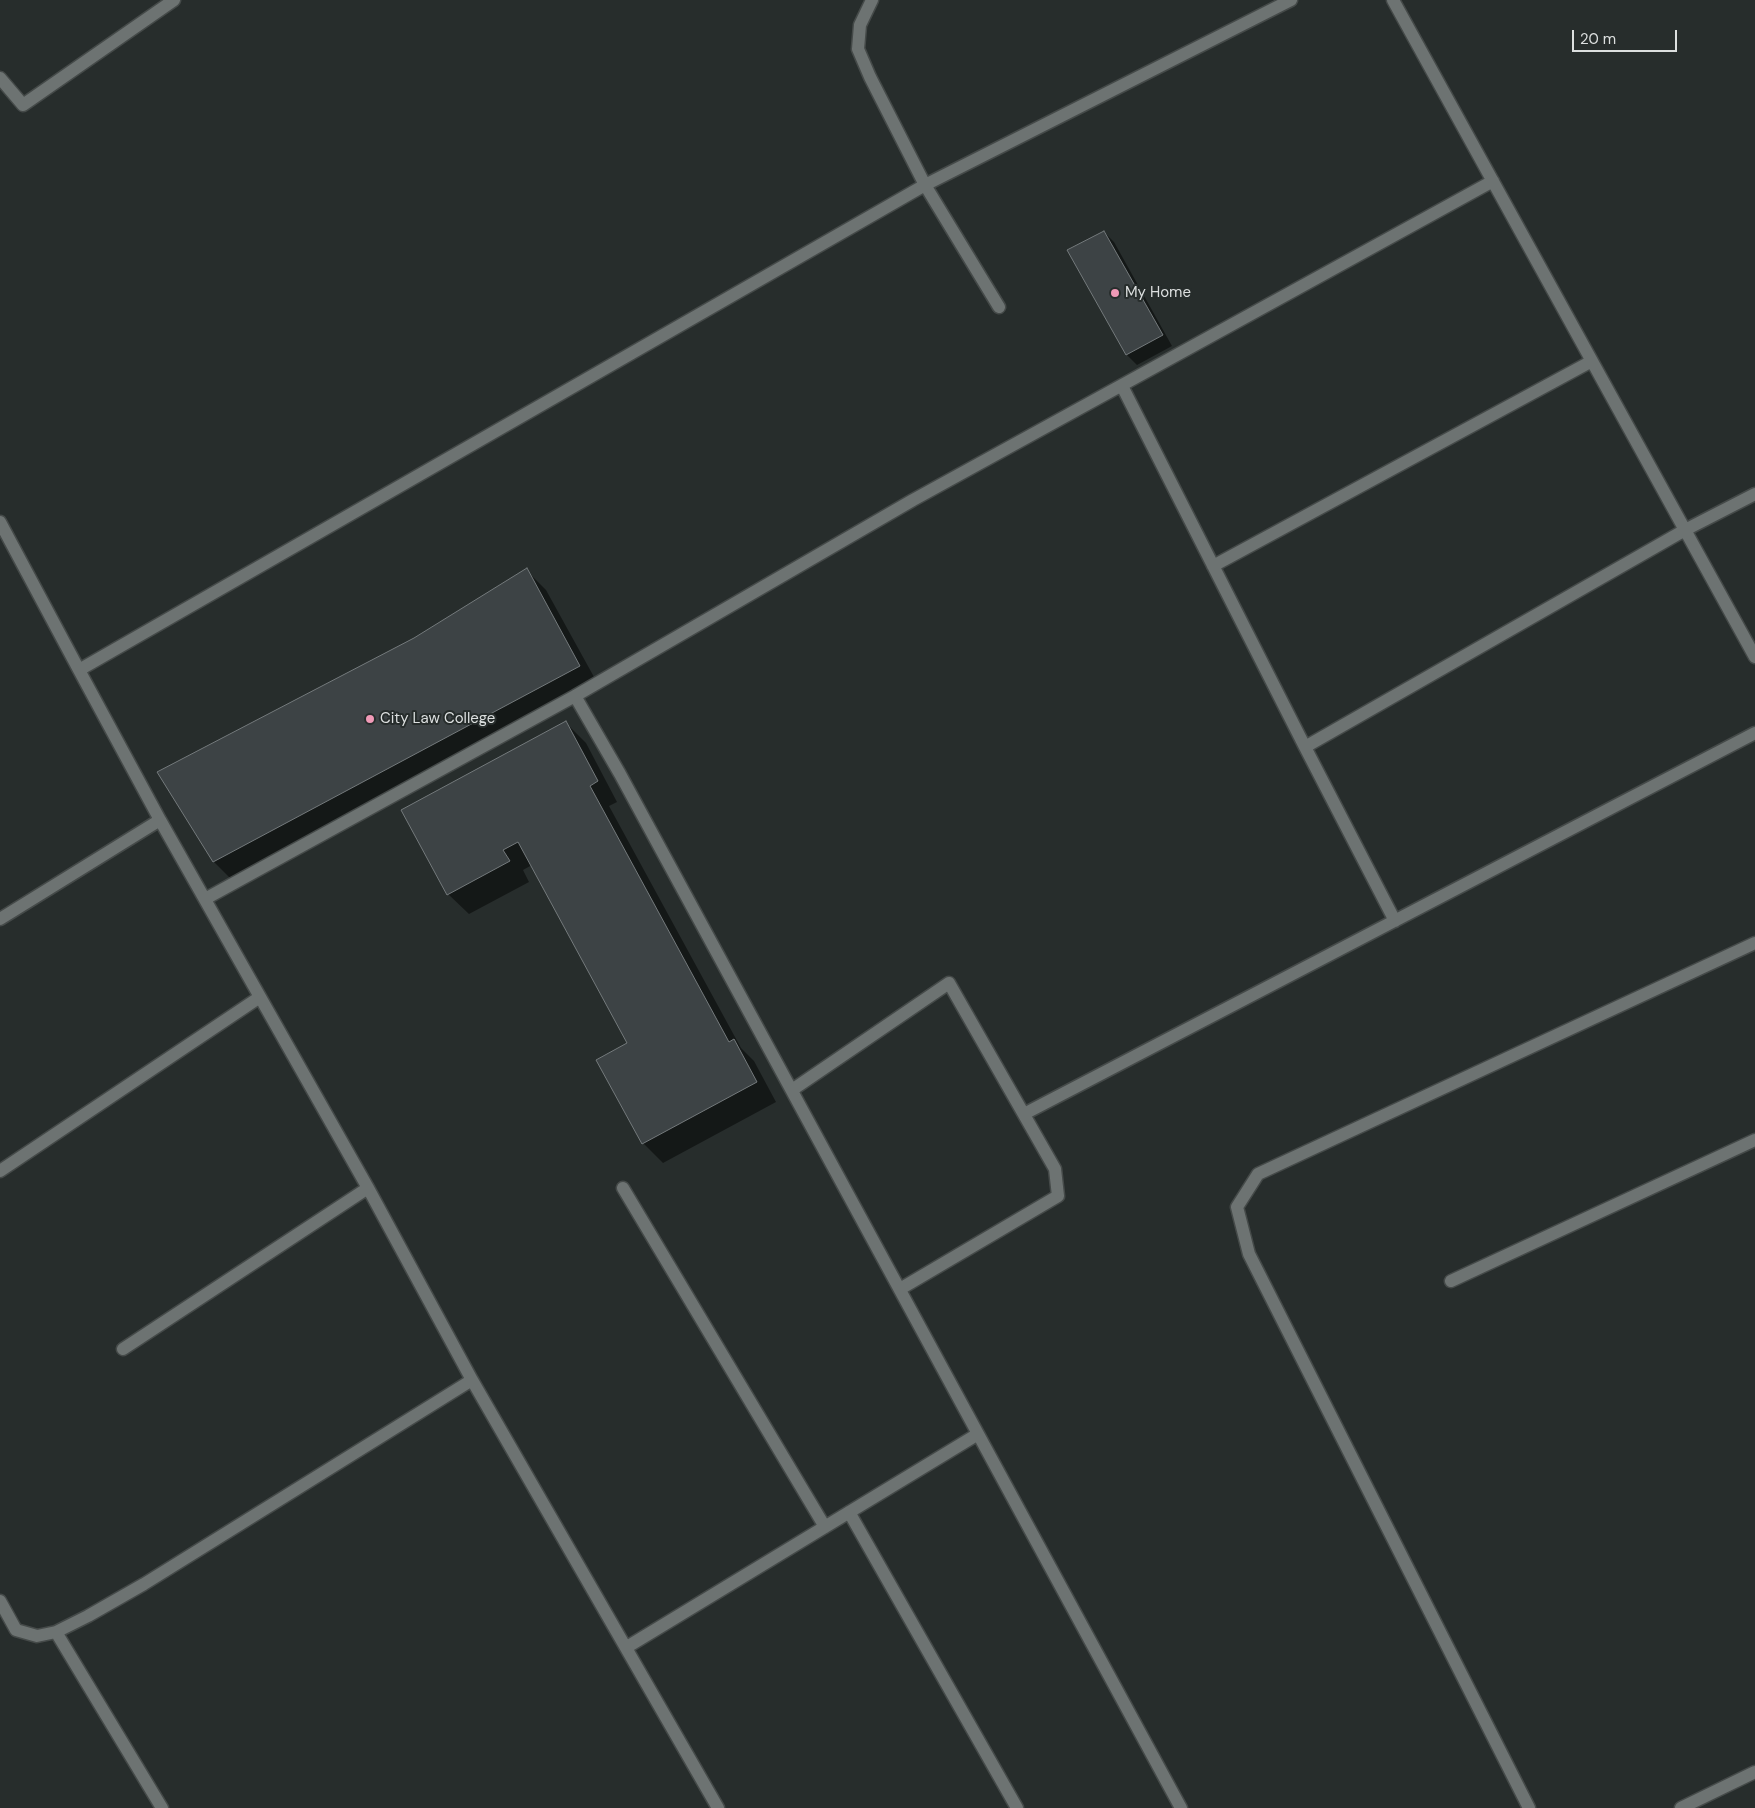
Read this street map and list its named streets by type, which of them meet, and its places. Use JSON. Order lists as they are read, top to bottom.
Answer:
{
  "places": ["My Home", "City Law College"],
  "scale_bar": "20 m"
}
